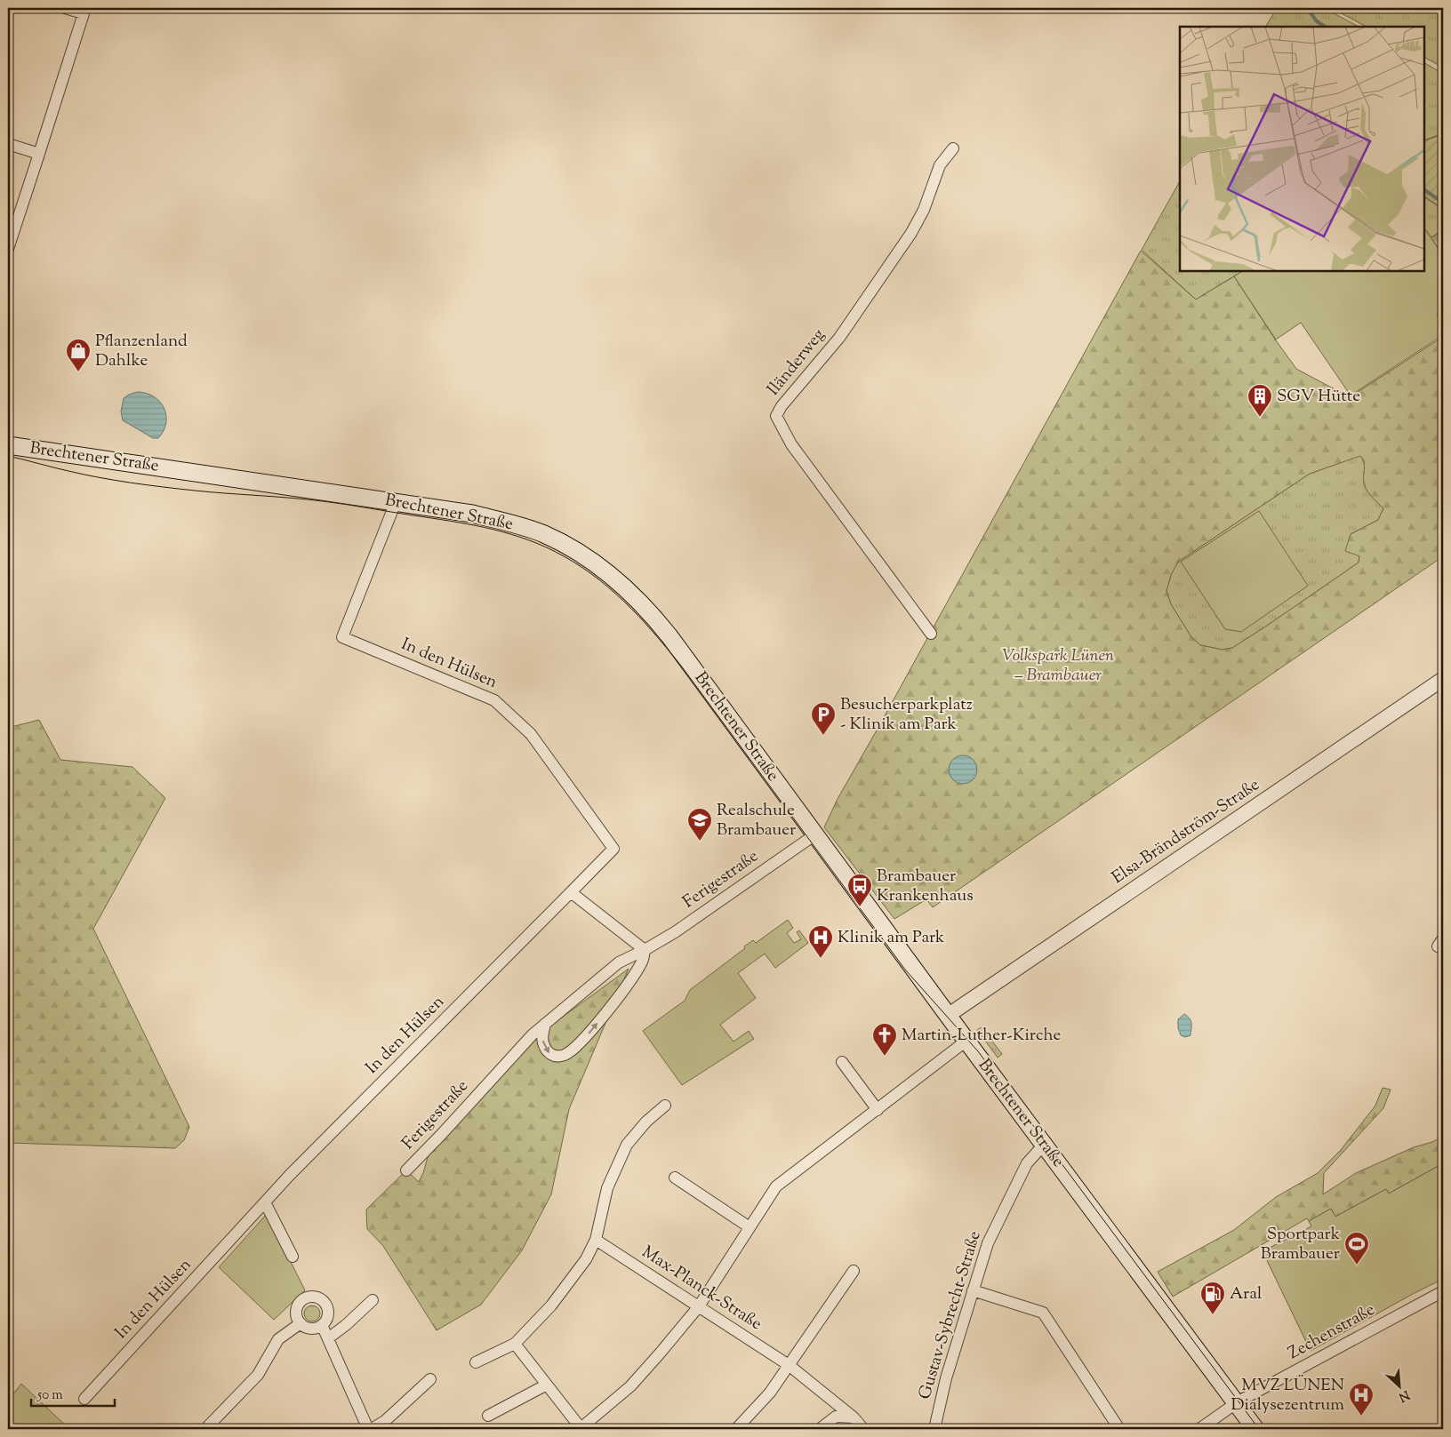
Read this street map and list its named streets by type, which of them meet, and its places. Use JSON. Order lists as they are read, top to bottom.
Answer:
{
  "streets": {
    "main road": ["Brechtener Straße"],
    "street": [
      "Iländerweg",
      "In den Hülsen",
      "Elsa-Brändström-Straße",
      "Ferigestraße",
      "Max-Planck-Straße",
      "Gustav-Sybrecht-Straße",
      "Zechenstraße"
    ]
  },
  "crossings": [
    ["Brechtener Straße", "In den Hülsen"],
    ["Brechtener Straße", "Elsa-Brändström-Straße"],
    ["Brechtener Straße", "Ferigestraße"],
    ["Brechtener Straße", "Gustav-Sybrecht-Straße"],
    ["Brechtener Straße", "Zechenstraße"]
  ],
  "parks": ["Volkspark Lünen – Brambauer"],
  "places": {
    "shop": ["Pflanzenland Dahlke"],
    "building": ["SGV Hütte"],
    "parking": ["Besucherparkplatz - Klinik am Park"],
    "school or university": ["Realschule Brambauer"],
    "bus stop": ["Brambauer Krankenhaus"],
    "hospital": ["Klinik am Park", "MVZ LÜNEN Dialysezentrum"],
    "church": ["Martin-Luther-Kirche"],
    "sports": ["Sportpark Brambauer"],
    "fuel station": ["Aral"]
  },
  "scale_bar": "50 m",
  "north": "bottom right"
}
